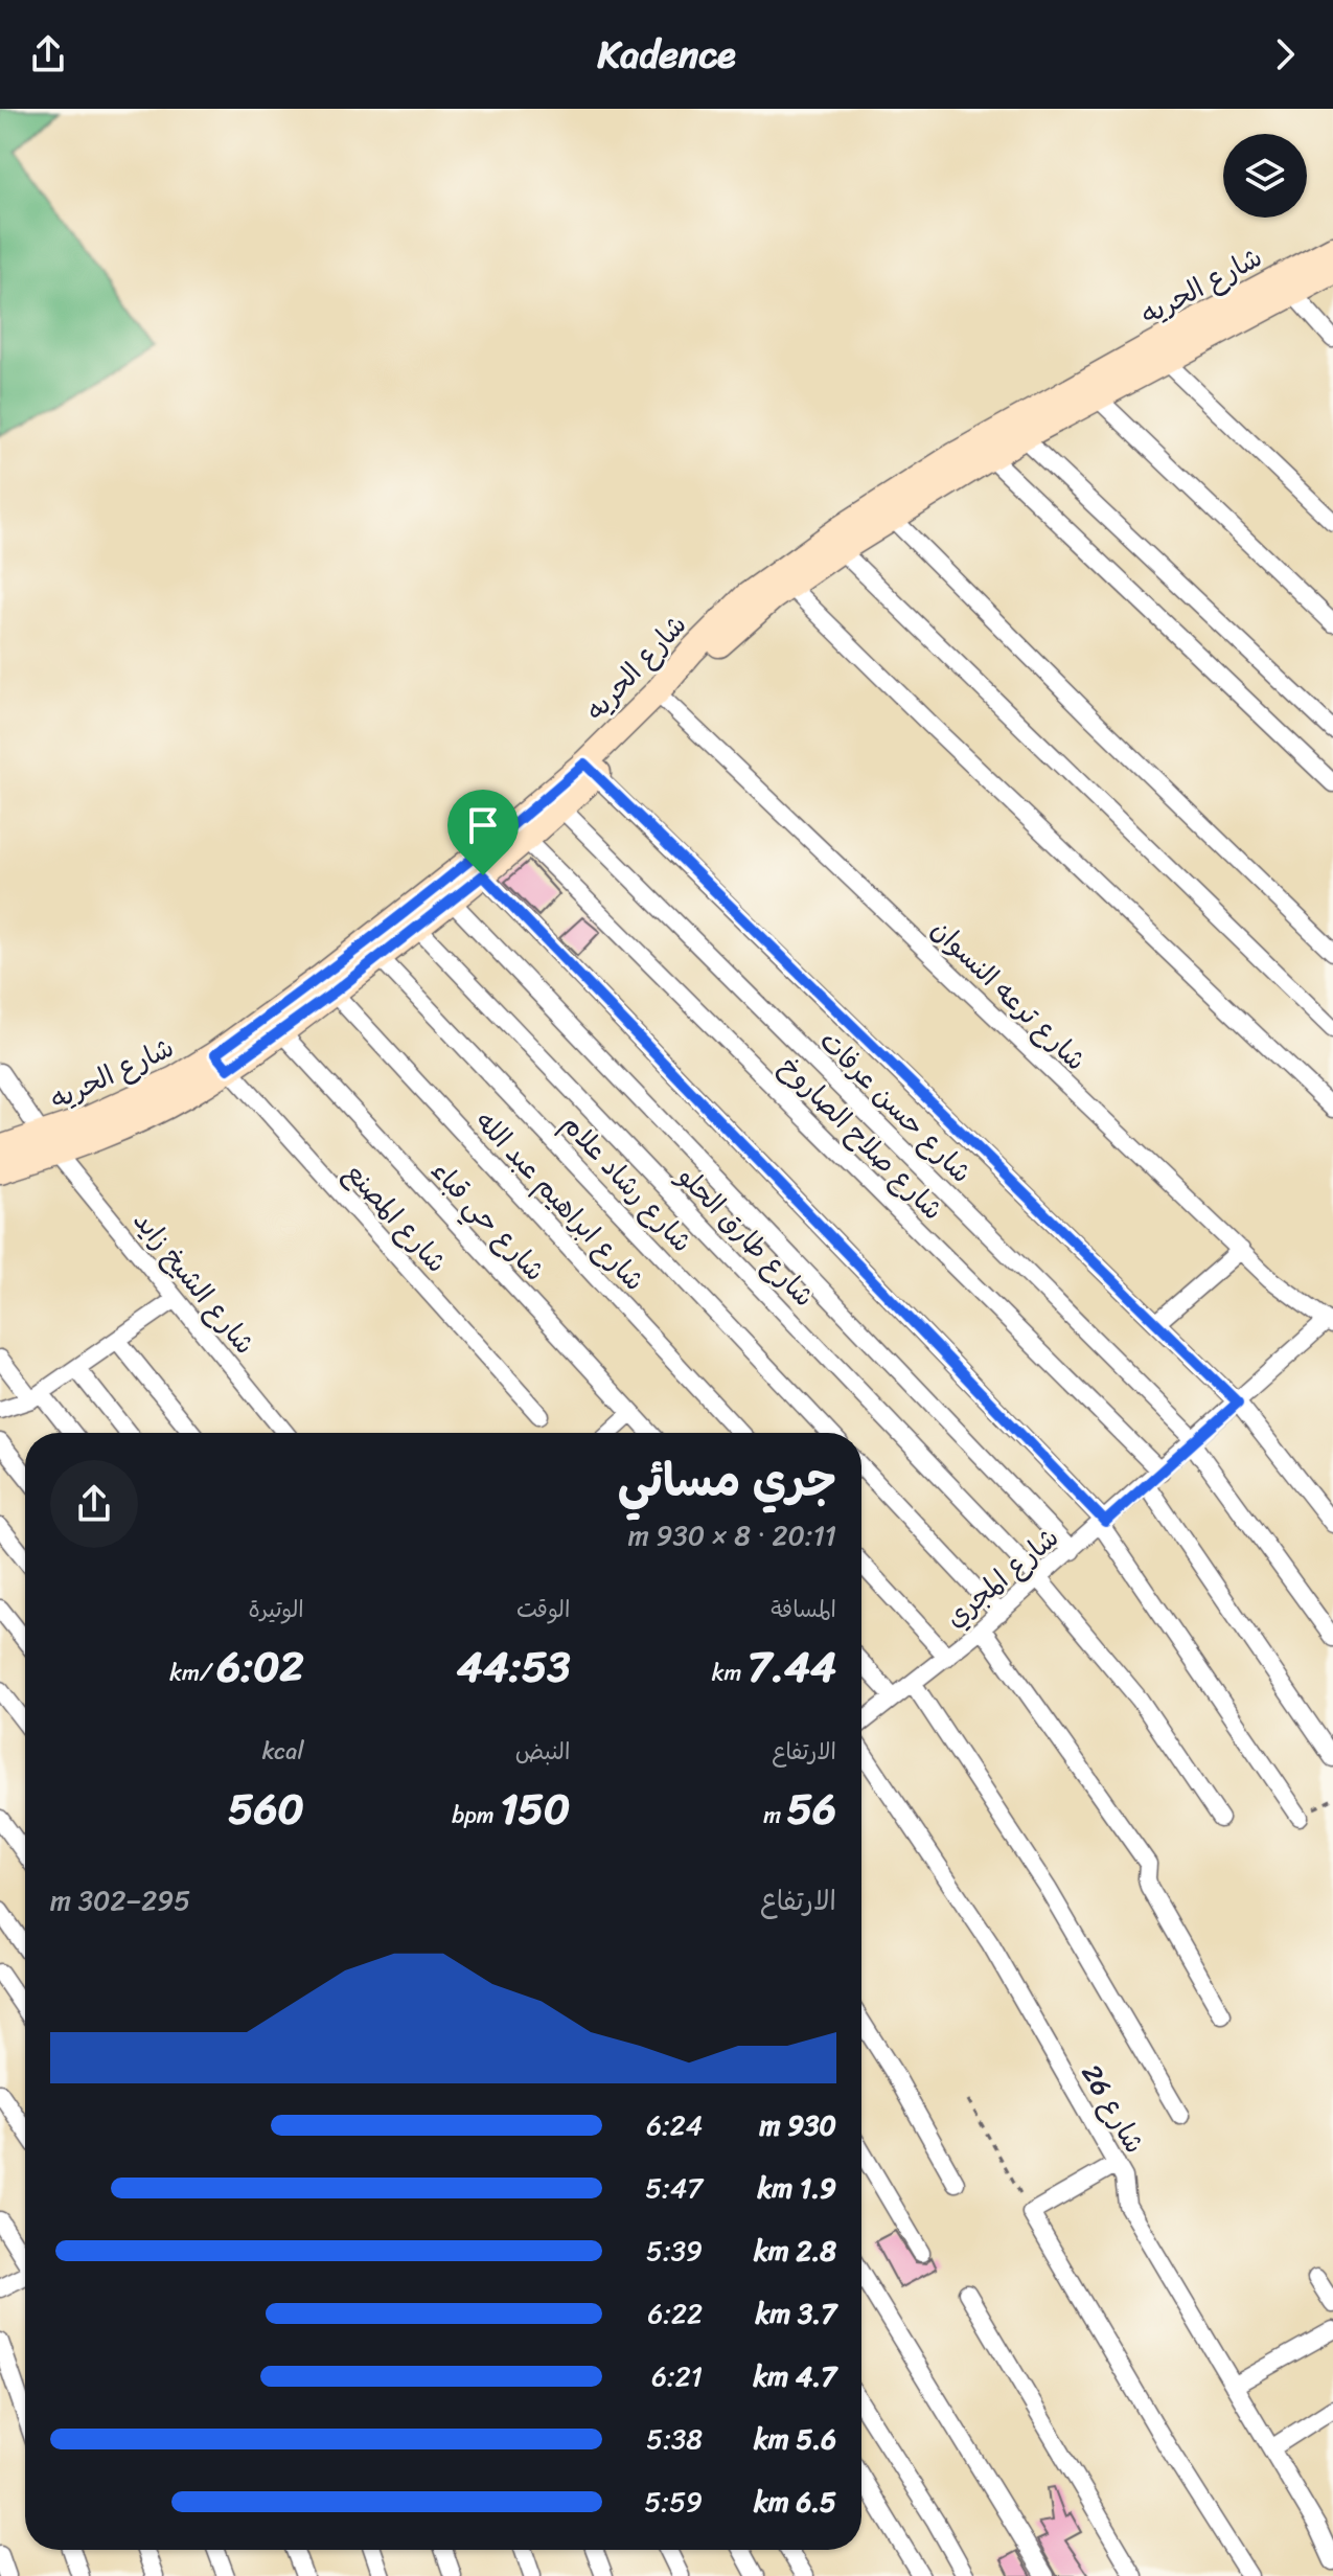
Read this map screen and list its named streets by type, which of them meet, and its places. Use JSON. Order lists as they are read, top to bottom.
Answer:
{
  "streets": {
    "main road": ["شارع الحريه"],
    "street": [
      "شارع ترعه النسوان",
      "شارع حسن عرفات",
      "شارع صلاح الصاروخ",
      "شارع رشاد علام",
      "شارع ابراهيم عبد الله",
      "شارع المصنع",
      "شارع حي قباء",
      "شارع طارق الحلو",
      "شارع الشيخ زايد",
      "شارع المجري",
      "شارع 26"
    ]
  },
  "crossings": [
    ["شارع الحريه", "شارع ترعه النسوان"],
    ["شارع الحريه", "شارع حسن عرفات"],
    ["شارع الحريه", "شارع صلاح الصاروخ"],
    ["شارع الحريه", "شارع رشاد علام"],
    ["شارع الحريه", "شارع ابراهيم عبد الله"],
    ["شارع الحريه", "شارع المصنع"],
    ["شارع الحريه", "شارع حي قباء"],
    ["شارع الحريه", "شارع طارق الحلو"],
    ["شارع الحريه", "شارع الشيخ زايد"],
    ["شارع ترعه النسوان", "شارع المجري"],
    ["شارع حسن عرفات", "شارع المجري"],
    ["شارع صلاح الصاروخ", "شارع المجري"],
    ["شارع طارق الحلو", "شارع المجري"]
  ],
  "page": {
    "header": "Kadence",
    "heading": ["جري مسائي", "20:11 · 8 × 930 m"],
    "stats": [
      ["المسافة", "7.44 km"],
      ["الوقت", "44:53"],
      ["الوتيرة", "6:02 /km"],
      ["الارتفاع", "56 m"],
      ["النبض", "150 bpm"],
      ["kcal", "560"]
    ],
    "chart": ["الارتفاع", "295–302 m"],
    "list": [
      {
        "name": "930 m",
        "note": "6:24"
      },
      {
        "name": "1.9 km",
        "note": "5:47"
      },
      {
        "name": "2.8 km",
        "note": "5:39"
      },
      {
        "name": "3.7 km",
        "note": "6:22"
      },
      {
        "name": "4.7 km",
        "note": "6:21"
      },
      {
        "name": "5.6 km",
        "note": "5:38"
      },
      {
        "name": "6.5 km",
        "note": "5:59"
      }
    ]
  }
}
